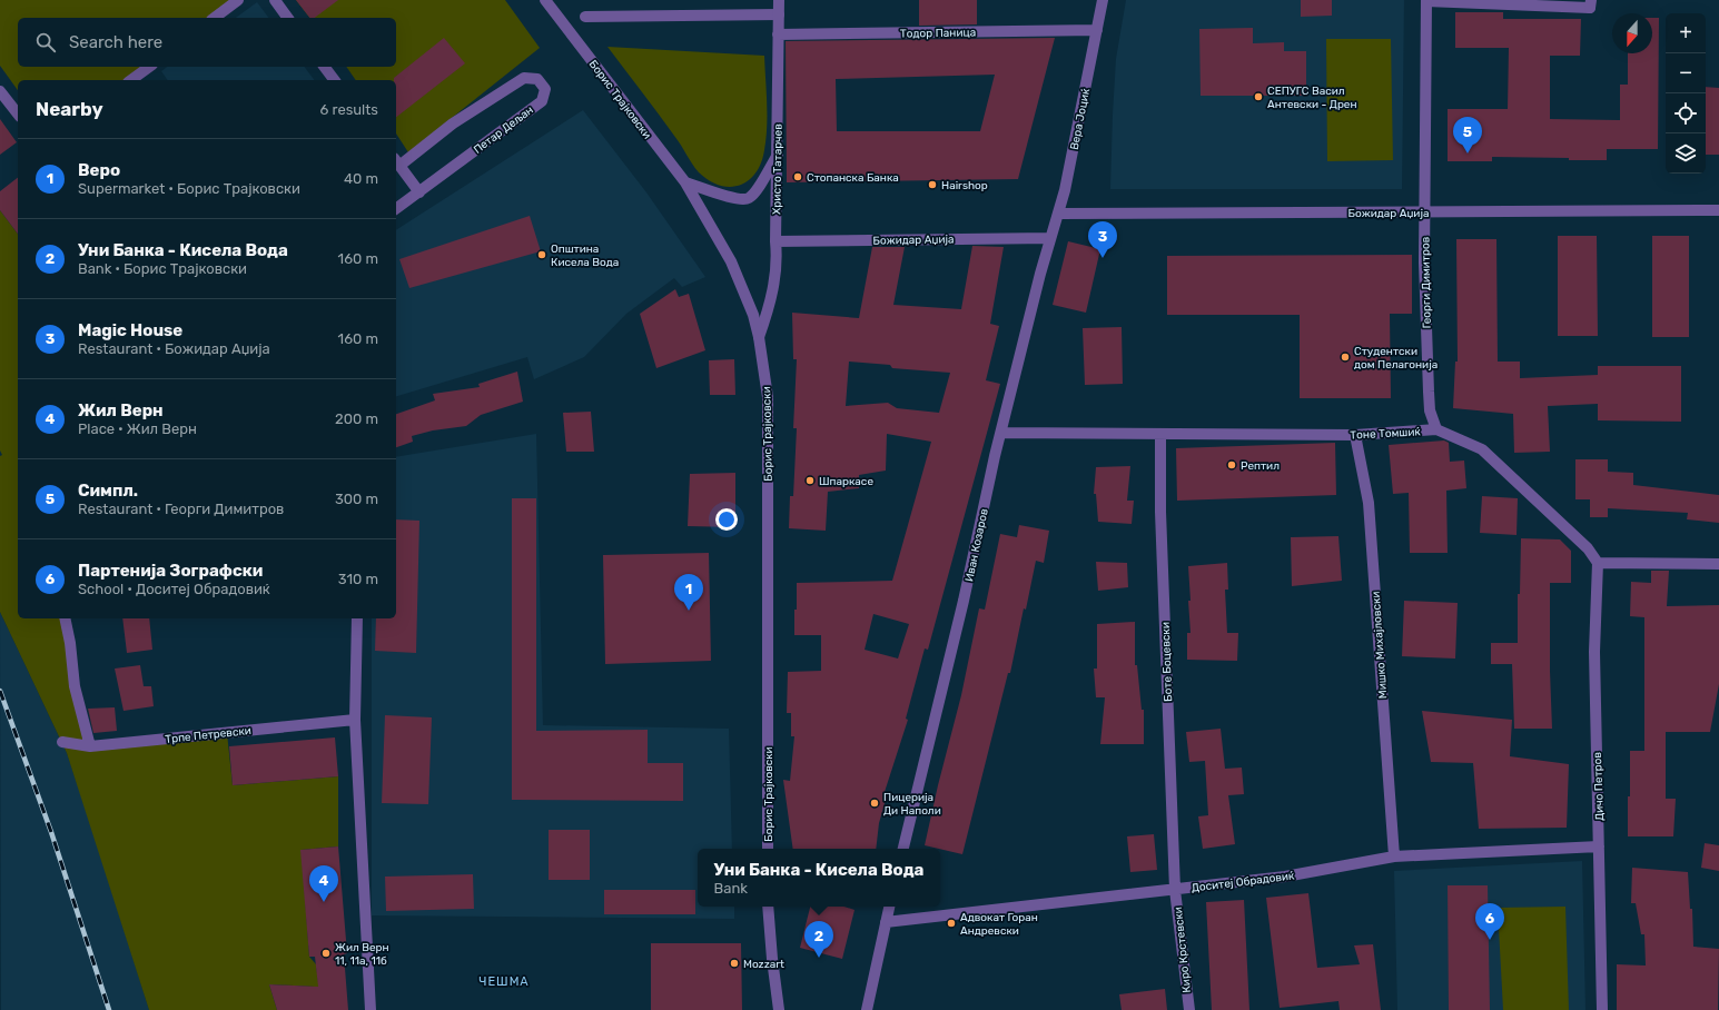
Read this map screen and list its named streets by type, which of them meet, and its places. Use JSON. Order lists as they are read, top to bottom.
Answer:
{
  "streets": {
    "street": [
      "Тодор Паница",
      "Борис Трајковски",
      "Вера Јоциќ",
      "Петар Дељан",
      "Христо Татарчев",
      "Божидар Аџија",
      "Георги Димитров",
      "Тоне Томшиќ",
      "Иван Козаров",
      "Мишко Михајловски",
      "Боте Боцевски",
      "Трпе Петревски",
      "Дичо Петров",
      "Доситеј Обрадовиќ",
      "Киро Крстевски"
    ]
  },
  "crossings": [
    ["Тодор Паница", "Вера Јоциќ"],
    ["Тодор Паница", "Христо Татарчев"],
    ["Борис Трајковски", "Христо Татарчев"],
    ["Вера Јоциќ", "Божидар Аџија"],
    ["Вера Јоциќ", "Иван Козаров"],
    ["Христо Татарчев", "Божидар Аџија"],
    ["Божидар Аџија", "Георги Димитров"],
    ["Божидар Аџија", "Иван Козаров"],
    ["Георги Димитров", "Тоне Томшиќ"],
    ["Тоне Томшиќ", "Иван Козаров"],
    ["Тоне Томшиќ", "Мишко Михајловски"],
    ["Тоне Томшиќ", "Боте Боцевски"],
    ["Тоне Томшиќ", "Дичо Петров"],
    ["Мишко Михајловски", "Доситеј Обрадовиќ"],
    ["Боте Боцевски", "Доситеј Обрадовиќ"],
    ["Боте Боцевски", "Киро Крстевски"],
    ["Дичо Петров", "Доситеј Обрадовиќ"],
    ["Доситеј Обрадовиќ", "Киро Крстевски"]
  ],
  "districts": ["ЧЕШМА"],
  "places": [
    "СЕПУГС Васил Антевски - Дрен",
    "Стопанска Банка",
    "Hairshop",
    "Општина Кисела Вода",
    "Студентски дом Пелагонија",
    "Рептил",
    "Шпаркасе",
    "Пицерија Ди Наполи",
    "Адвокат Горан Андревски",
    "Жил Верн 11, 11а, 11б",
    "Mozzart"
  ],
  "north": "bottom",
  "page": {
    "map_buttons": ["+", "−"],
    "search": "Search here",
    "heading": ["Nearby", "6 results"],
    "pins": [
      "5",
      "3",
      "1",
      "4",
      "6",
      "2"
    ],
    "list": [
      {
        "mark": "1",
        "name": "Веро",
        "note": "Supermarket · Борис Трајковски",
        "value": "40 m"
      },
      {
        "mark": "2",
        "name": "Уни Банка - Кисела Вода",
        "note": "Bank · Борис Трајковски",
        "value": "160 m"
      },
      {
        "mark": "3",
        "name": "Magic House",
        "note": "Restaurant · Божидар Аџија",
        "value": "160 m"
      },
      {
        "mark": "4",
        "name": "Жил Верн",
        "note": "Place · Жил Верн",
        "value": "200 m"
      },
      {
        "mark": "5",
        "name": "Симпл.",
        "note": "Restaurant · Георги Димитров",
        "value": "300 m"
      },
      {
        "mark": "6",
        "name": "Партенија Зографски",
        "note": "School · Доситеј Обрадовиќ",
        "value": "310 m"
      }
    ],
    "popup": ["Уни Банка - Кисела Вода", "Bank"]
  }
}
